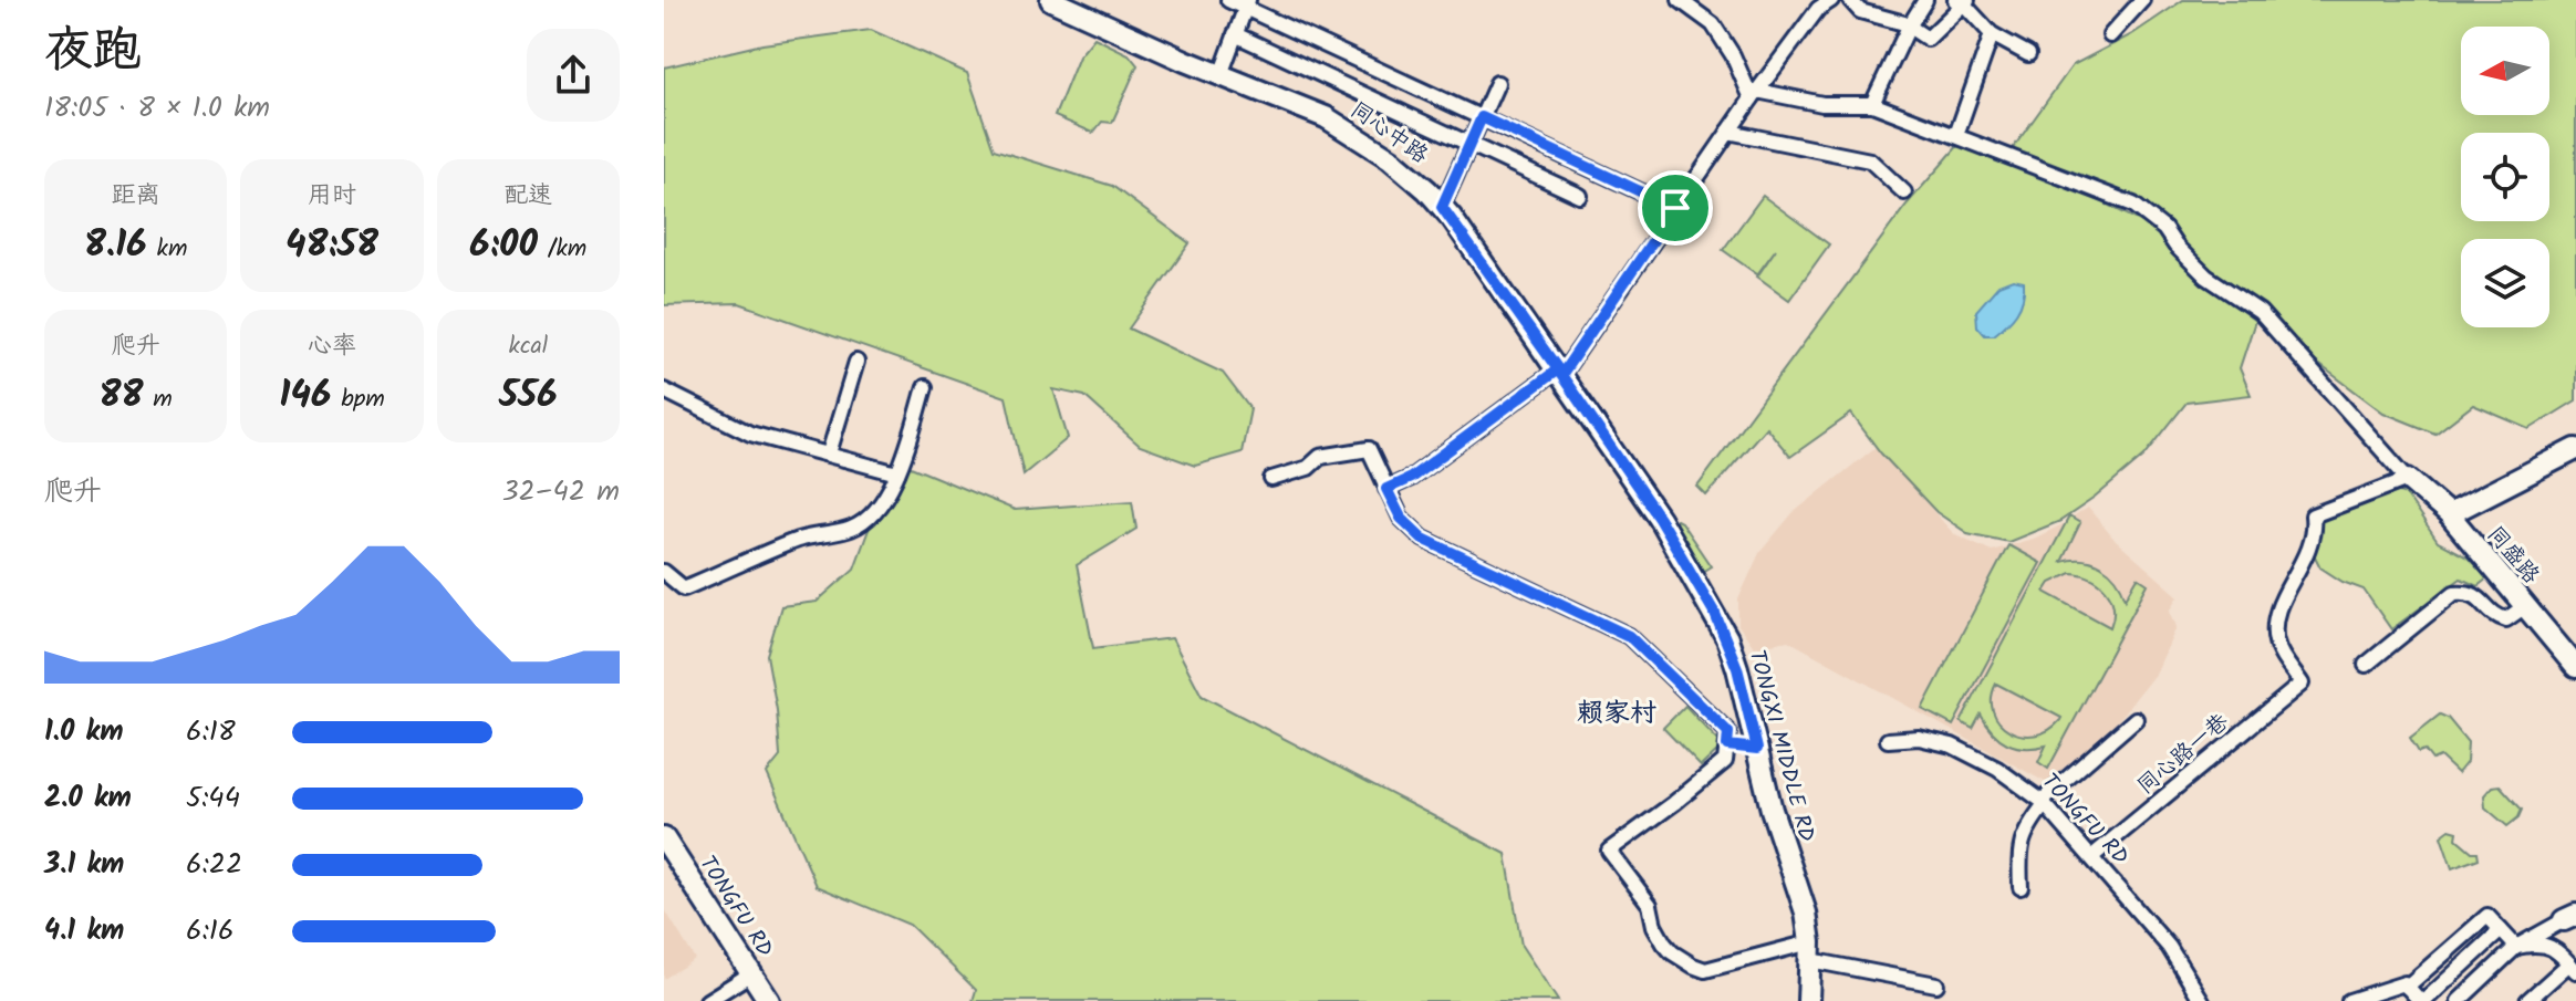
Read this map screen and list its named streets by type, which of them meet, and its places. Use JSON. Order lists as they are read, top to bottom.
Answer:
{
  "streets": {
    "street": [
      "同心中路",
      "同盛路",
      "TONGXI MIDDLE RD",
      "同心路一巷",
      "TONGFU RD"
    ]
  },
  "crossings": [
    ["同心中路", "TONGXI MIDDLE RD"],
    ["同盛路", "同心路一巷"],
    ["同心路一巷", "TONGFU RD"]
  ],
  "districts": ["赖家村"],
  "north": "left",
  "page": {
    "heading": ["夜跑", "18:05 · 8 × 1.0 km"],
    "stats": [
      ["距离", "8.16 km"],
      ["用时", "48:58"],
      ["配速", "6:00 /km"],
      ["爬升", "88 m"],
      ["心率", "146 bpm"],
      ["kcal", "556"]
    ],
    "chart": ["爬升", "32–42 m"],
    "list": [
      {
        "name": "1.0 km",
        "note": "6:18"
      },
      {
        "name": "2.0 km",
        "note": "5:44"
      },
      {
        "name": "3.1 km",
        "note": "6:22"
      },
      {
        "name": "4.1 km",
        "note": "6:16"
      }
    ]
  }
}
